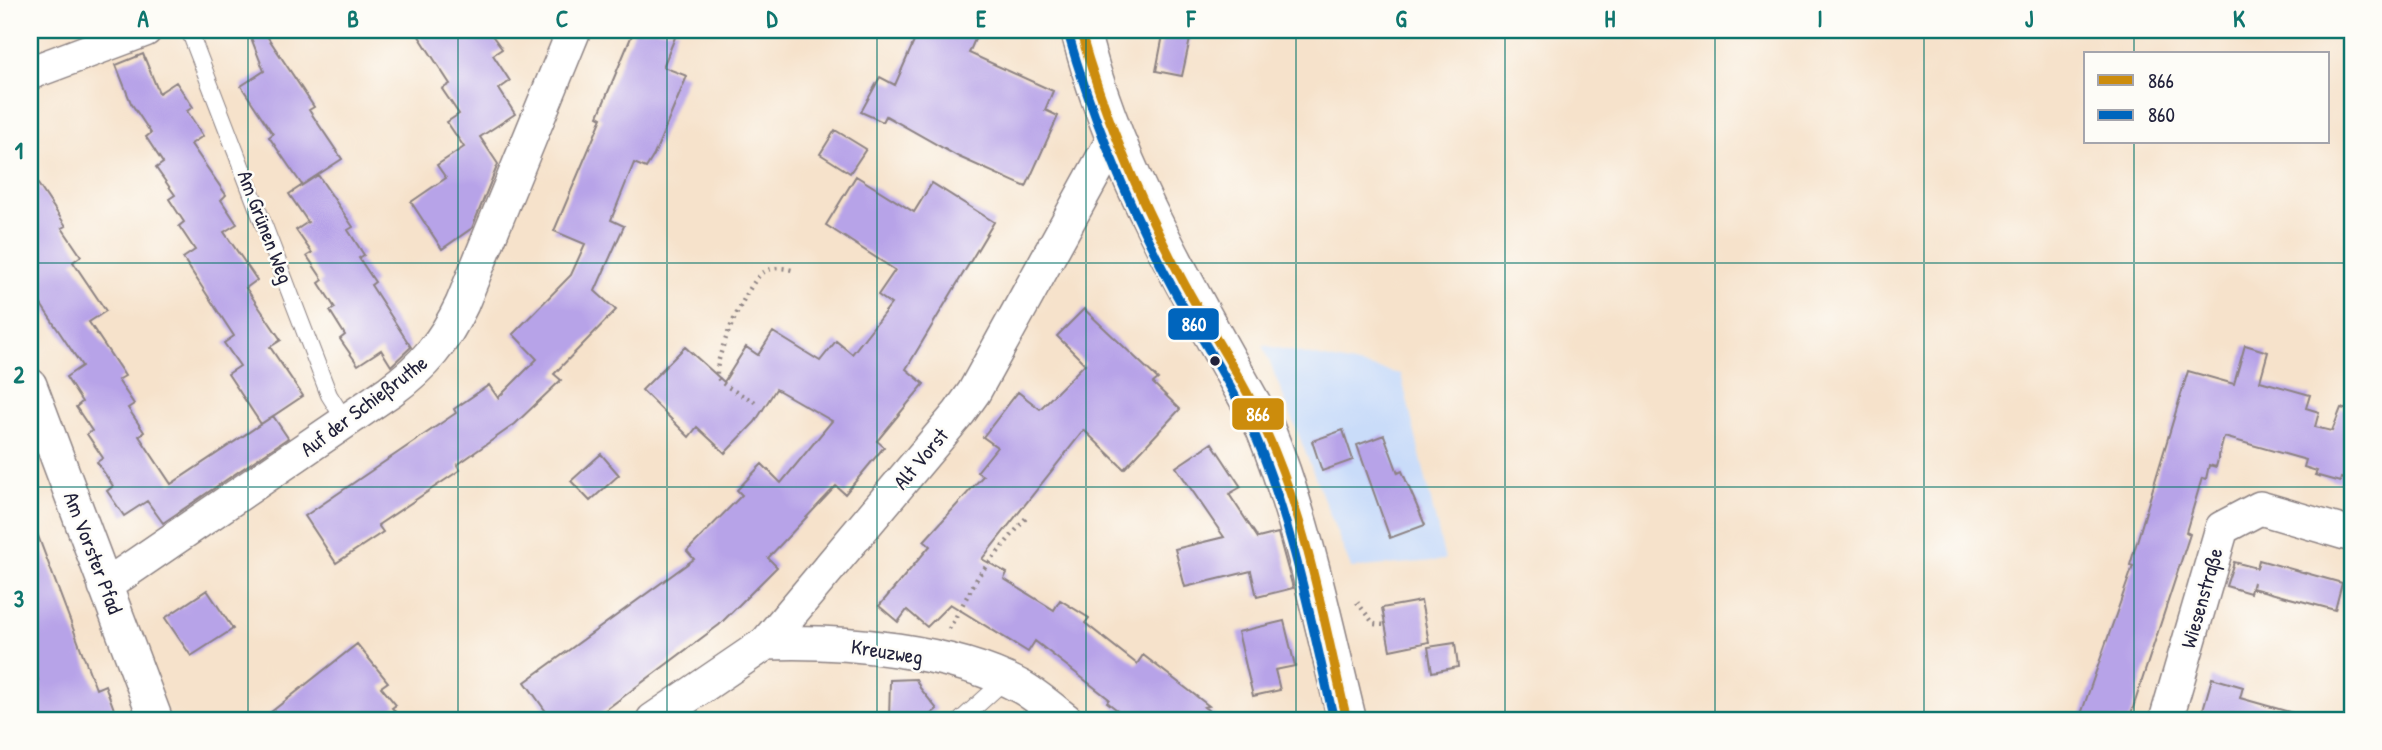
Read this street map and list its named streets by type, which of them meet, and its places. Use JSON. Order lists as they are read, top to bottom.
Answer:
{
  "streets": {
    "street": [
      "Auf der Schießruthe",
      "Alt Vorst",
      "Am Vorster Pfad",
      "Wiesenstraße",
      "Kreuzweg"
    ],
    "lane": ["Am Grünen Weg"]
  },
  "crossings": [
    ["Am Grünen Weg", "Auf der Schießruthe"],
    ["Auf der Schießruthe", "Am Vorster Pfad"],
    ["Alt Vorst", "Kreuzweg"]
  ],
  "lines": ["transit line 866", "transit line 860"],
  "legend": ["866", "860"],
  "grid": {
    "columns": [
      "A",
      "B",
      "C",
      "D",
      "E",
      "F",
      "G",
      "H",
      "I",
      "J",
      "K"
    ],
    "rows": ["1", "2", "3"]
  }
}
